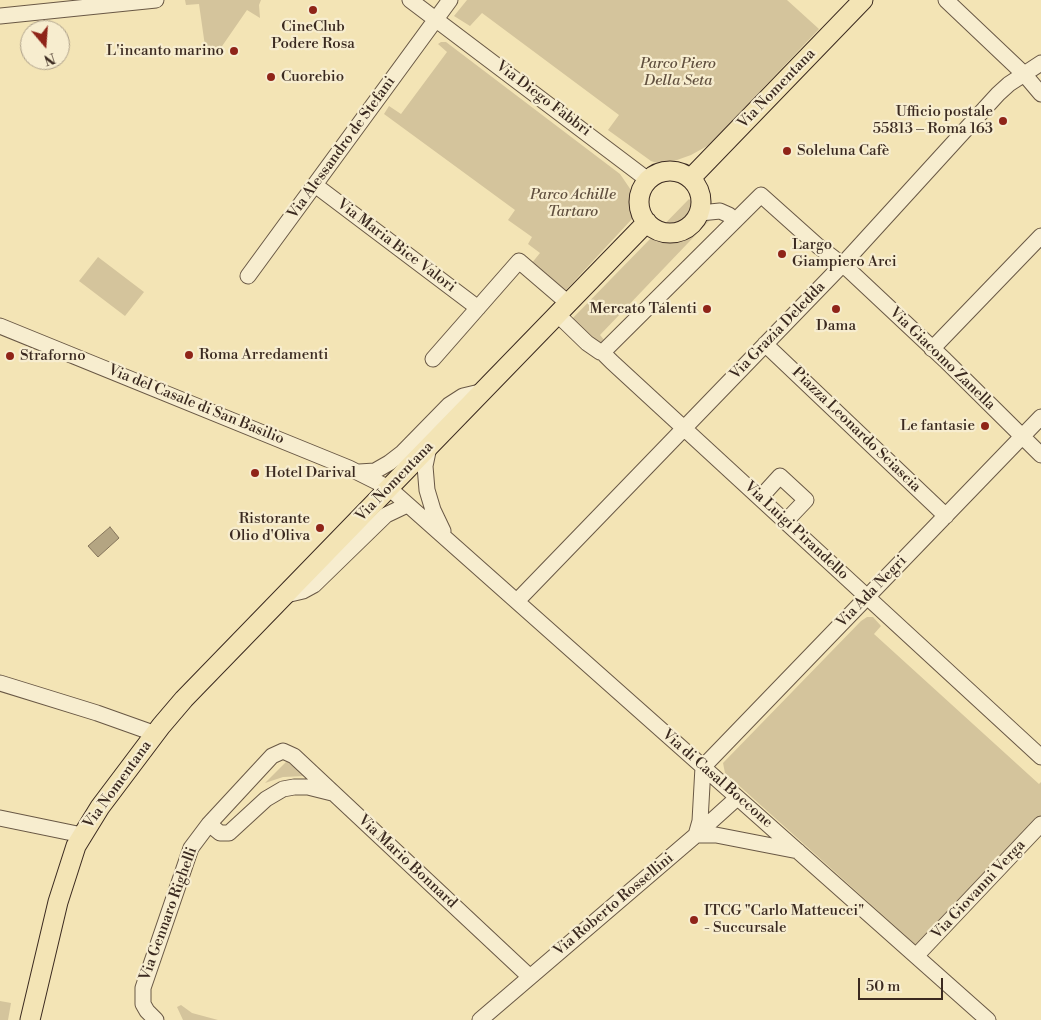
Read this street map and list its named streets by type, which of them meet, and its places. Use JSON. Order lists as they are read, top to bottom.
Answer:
{
  "streets": {
    "main road": ["Via Nomentana"],
    "street": [
      "Via Diego Fabbri",
      "Via Alessandro de Stefani",
      "Via Maria Bice Valori",
      "Via Grazia Deledda",
      "Via Giacomo Zanella",
      "Via del Casale di San Basilio",
      "Piazza Leonardo Sciascia",
      "Via Luigi Pirandello",
      "Via Ada Negri",
      "Via di Casal Boccone",
      "Via Mario Bonnard",
      "Via Giovanni Verga",
      "Via Roberto Rossellini",
      "Via Gennaro Righelli"
    ]
  },
  "crossings": [
    ["Via Nomentana", "Via Diego Fabbri"],
    ["Via Nomentana", "Via del Casale di San Basilio"],
    ["Via Nomentana", "Via Luigi Pirandello"],
    ["Via Nomentana", "Via di Casal Boccone"],
    ["Via Diego Fabbri", "Via Alessandro de Stefani"],
    ["Via Alessandro de Stefani", "Via Maria Bice Valori"],
    ["Via Grazia Deledda", "Via Giacomo Zanella"],
    ["Via Grazia Deledda", "Piazza Leonardo Sciascia"],
    ["Via Grazia Deledda", "Via Luigi Pirandello"],
    ["Via Grazia Deledda", "Via di Casal Boccone"],
    ["Via Giacomo Zanella", "Via Ada Negri"],
    ["Via del Casale di San Basilio", "Via di Casal Boccone"],
    ["Piazza Leonardo Sciascia", "Via Ada Negri"],
    ["Via Luigi Pirandello", "Via Ada Negri"],
    ["Via Ada Negri", "Via di Casal Boccone"],
    ["Via di Casal Boccone", "Via Giovanni Verga"],
    ["Via di Casal Boccone", "Via Roberto Rossellini"],
    ["Via Mario Bonnard", "Via Roberto Rossellini"],
    ["Via Mario Bonnard", "Via Gennaro Righelli"]
  ],
  "parks": ["Parco Piero Della Seta", "Parco Achille Tartaro"],
  "places": [
    "CineClub Podere Rosa",
    "L'incanto marino",
    "Cuorebio",
    "Ufficio postale 55813 – Roma 163",
    "Soleluna Cafè",
    "Largo Giampiero Arci",
    "Mercato Talenti",
    "Dama",
    "Roma Arredamenti",
    "Straforno",
    "Le fantasie",
    "Hotel Darival",
    "Ristorante Olio d'Oliva",
    "ITCG \"Carlo Matteucci\" - Succursale"
  ],
  "scale_bar": "50 m",
  "north": "bottom"
}
